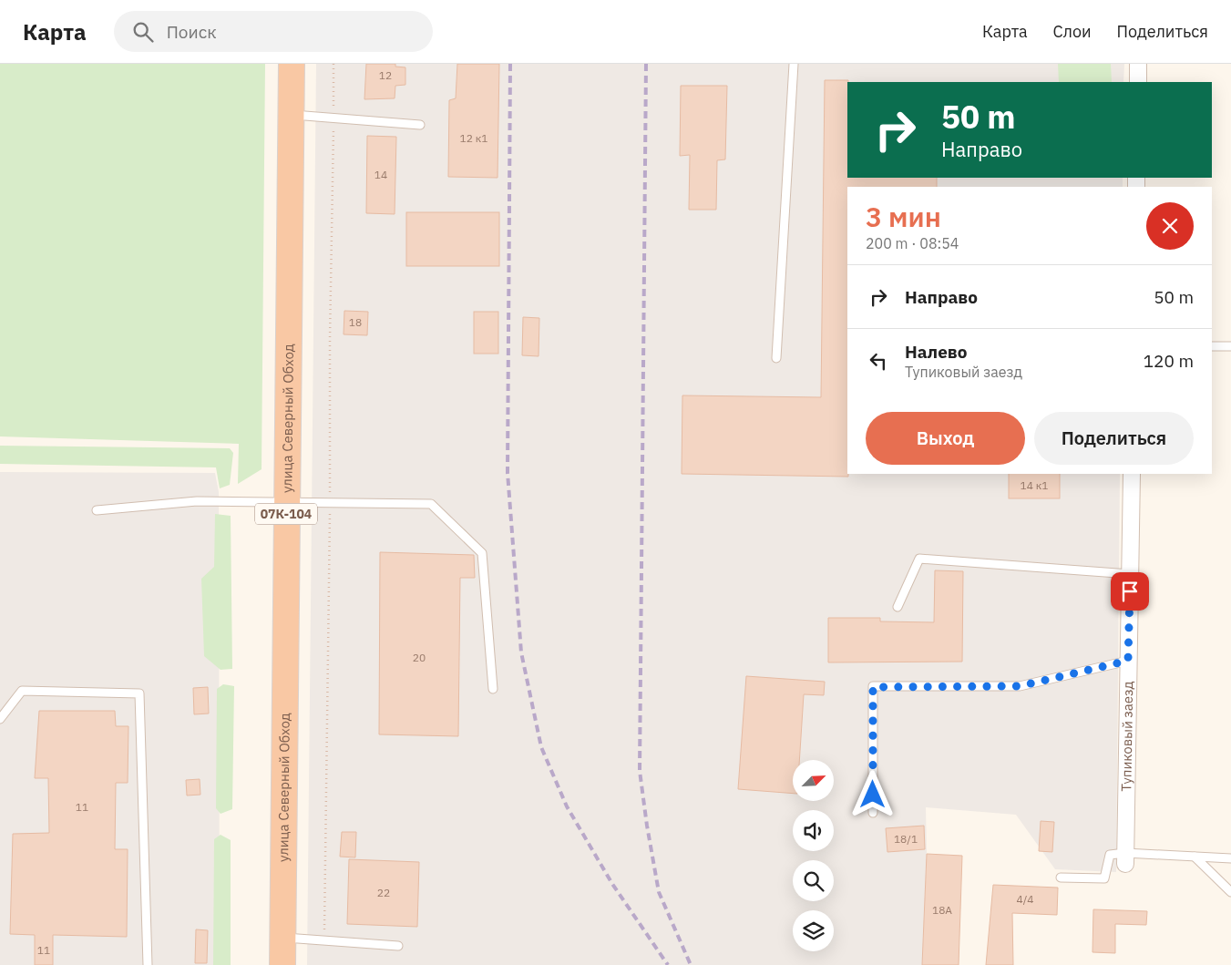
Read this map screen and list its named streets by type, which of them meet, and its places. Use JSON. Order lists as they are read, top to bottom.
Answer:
{
  "streets": {
    "highway": ["улица Северный Обход", "07К-104"],
    "street": ["Тупиковый заезд"]
  },
  "house_numbers": [
    "12",
    "12 к1",
    "14",
    "18",
    "14 к1",
    "20",
    "11",
    "18/1",
    "22",
    "4/4",
    "18А",
    "11"
  ],
  "north": "top right",
  "page": {
    "header": "Карта",
    "search": "Поиск",
    "nav": ["Карта", "Слои", "Поделиться"],
    "turn": ["50 m", "Направо"],
    "heading": ["3 мин", "200 m · 08:54"],
    "list": [
      {
        "name": "Направо",
        "value": "50 m"
      },
      {
        "name": "Налево",
        "note": "Тупиковый заезд",
        "value": "120 m"
      }
    ],
    "buttons": ["Выход", "Поделиться"]
  }
}
